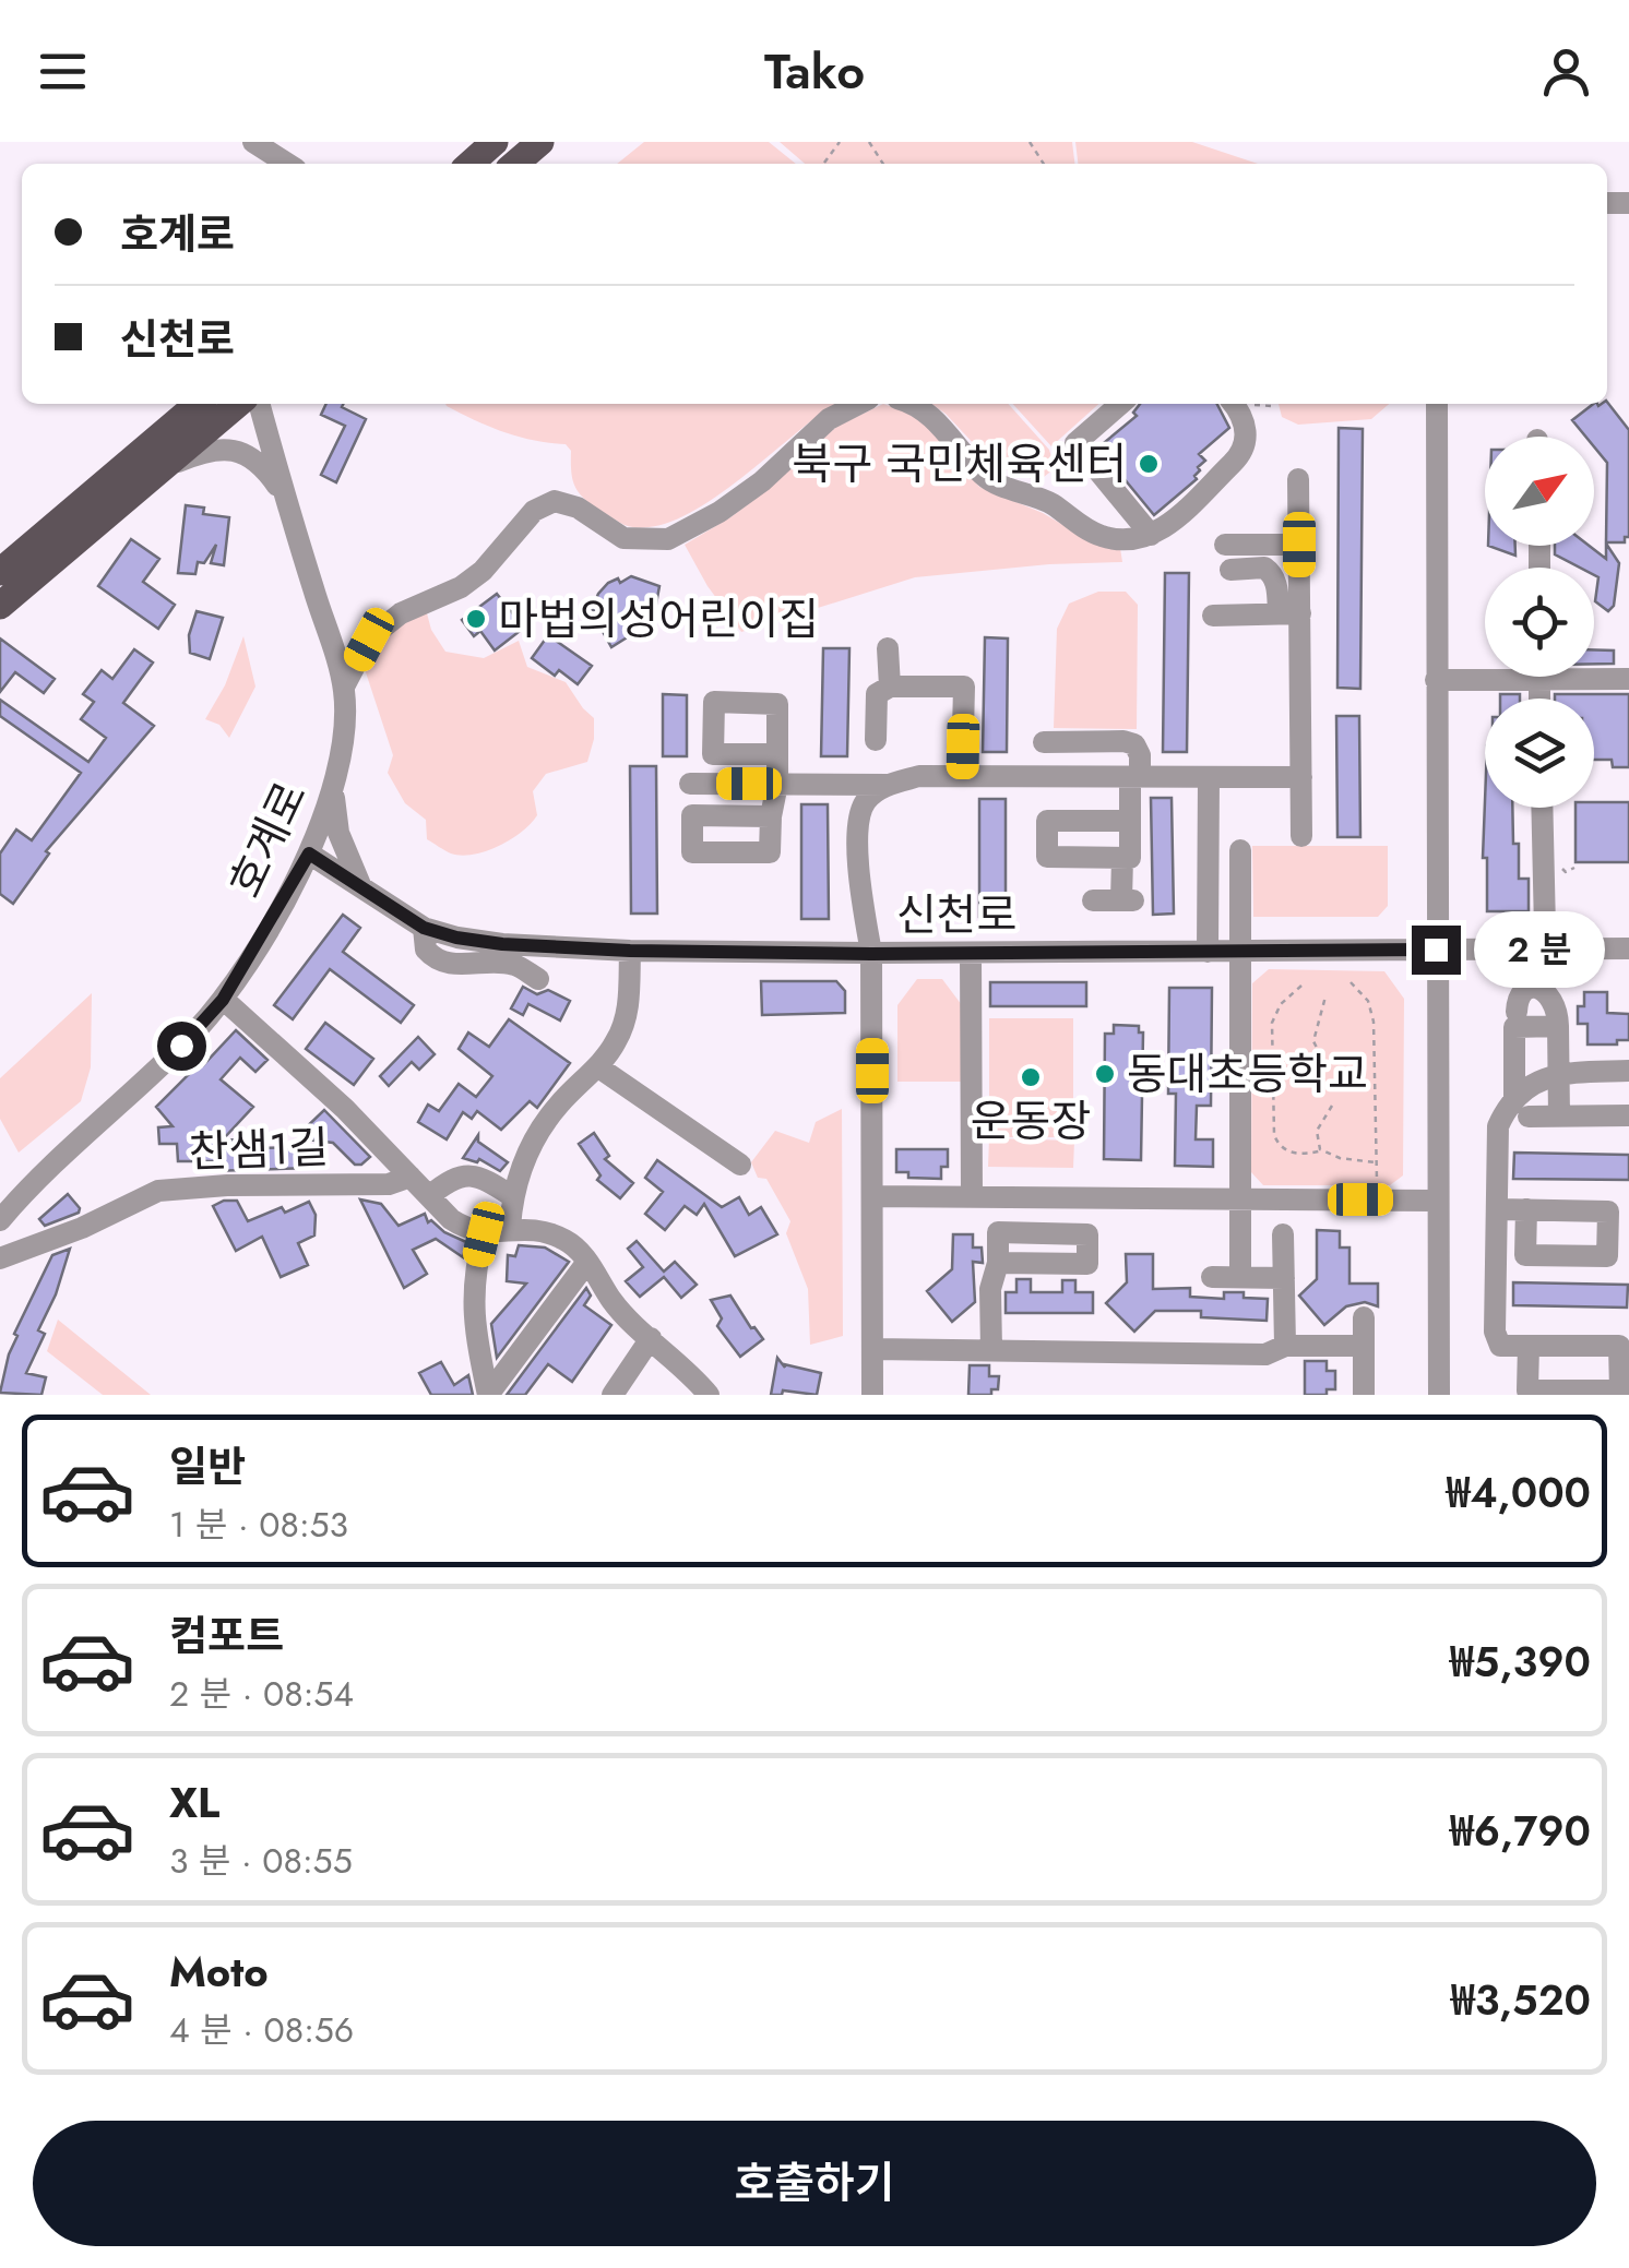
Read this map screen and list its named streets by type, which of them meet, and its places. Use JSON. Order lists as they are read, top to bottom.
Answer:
{
  "streets": {
    "street": ["호계로", "신천로", "찬샘1길"]
  },
  "crossings": [
    ["호계로", "신천로"]
  ],
  "places": [
    "북구 국민체육센터",
    "마법의성어린이집",
    "동대초등학교",
    "운동장"
  ],
  "north": "top right",
  "page": {
    "header": "Tako",
    "banner": ["호계로", "신천로"],
    "bubble": "2 분",
    "list": [
      {
        "name": "일반",
        "note": "1 분 · 08:53",
        "value": "₩4,000"
      },
      {
        "name": "컴포트",
        "note": "2 분 · 08:54",
        "value": "₩5,390"
      },
      {
        "name": "XL",
        "note": "3 분 · 08:55",
        "value": "₩6,790"
      },
      {
        "name": "Moto",
        "note": "4 분 · 08:56",
        "value": "₩3,520"
      }
    ],
    "buttons": "호출하기"
  }
}
